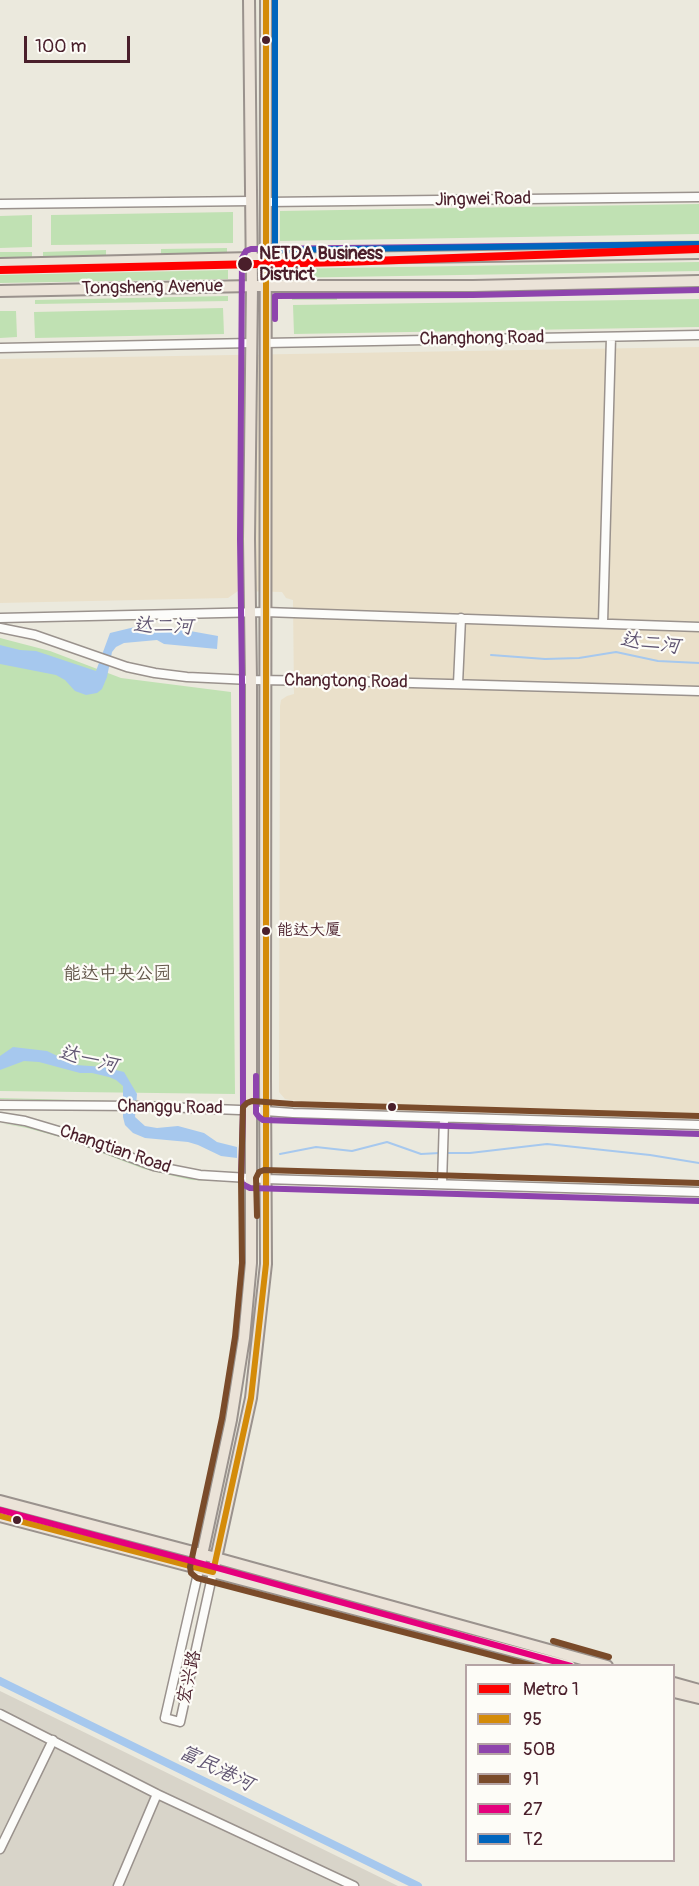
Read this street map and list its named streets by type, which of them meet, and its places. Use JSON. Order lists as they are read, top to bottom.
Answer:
{
  "streets": {
    "main road": ["Tongsheng Avenue"],
    "street": [
      "Jingwei Road",
      "Changhong Road",
      "Changtong Road",
      "Changgu Road",
      "Changtian Road",
      "宏兴路"
    ]
  },
  "water": ["达二河", "达一河", "富民港河"],
  "parks": ["能达中央公园"],
  "places": ["NETDA Business District", "能达大厦"],
  "lines": [
    "transit line 95",
    "transit line T2",
    "transit line 50B",
    "metro line 1",
    "transit line 91",
    "transit line 27"
  ],
  "legend": [
    "Metro 1",
    "95",
    "50B",
    "91",
    "27",
    "T2"
  ],
  "scale_bar": "100 m"
}
